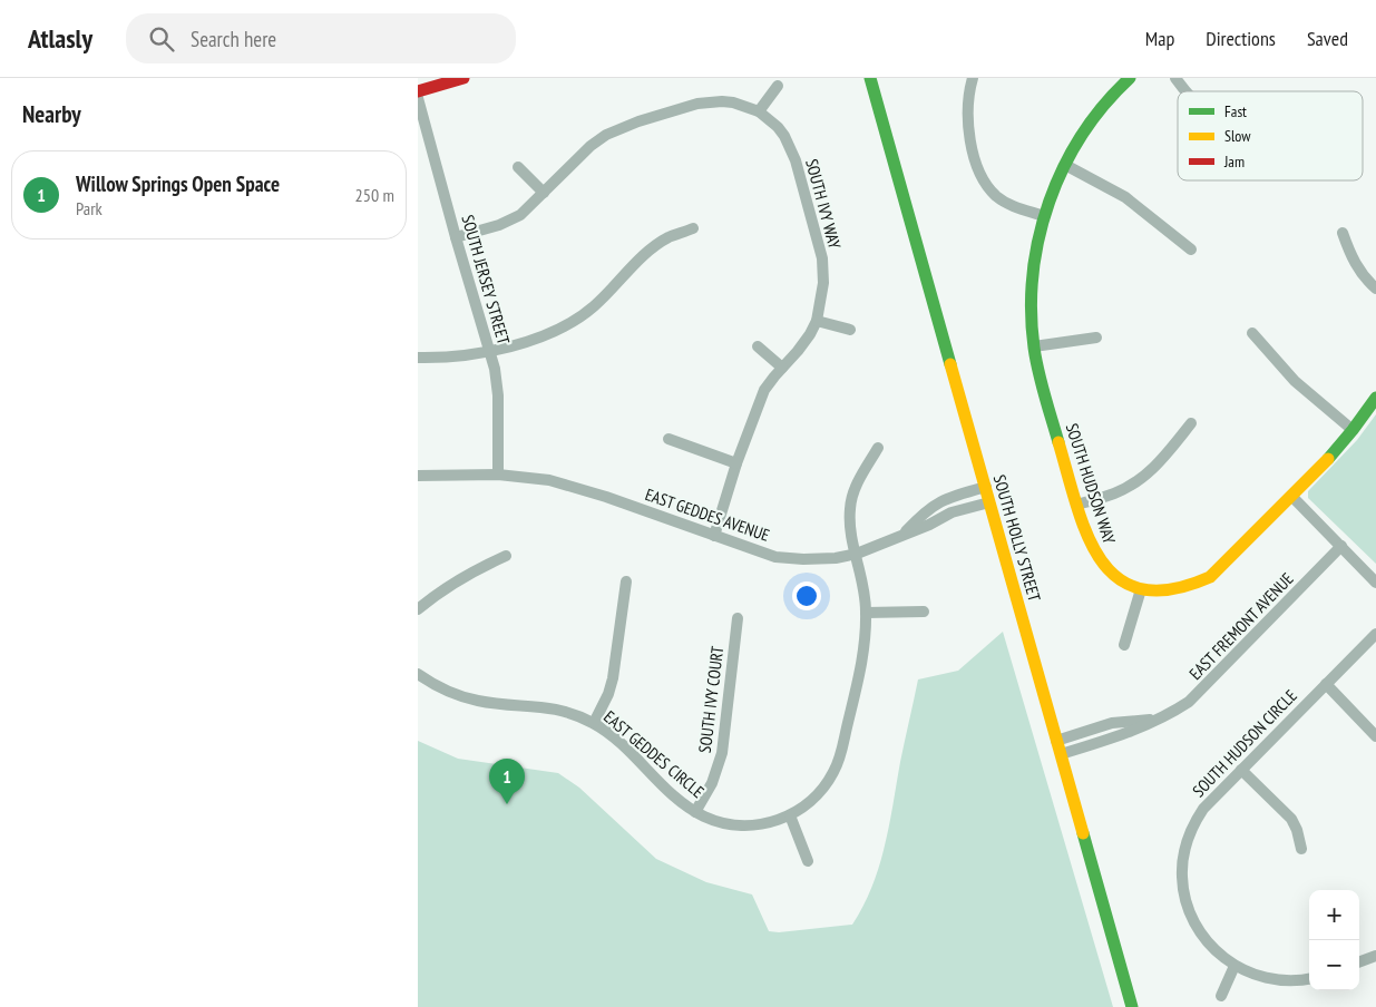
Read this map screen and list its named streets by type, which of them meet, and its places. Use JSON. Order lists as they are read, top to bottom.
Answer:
{
  "streets": {
    "main road": ["SOUTH HUDSON WAY", "SOUTH HOLLY STREET"],
    "street": [
      "SOUTH IVY WAY",
      "SOUTH JERSEY STREET",
      "EAST GEDDES AVENUE",
      "EAST FREMONT AVENUE",
      "SOUTH IVY COURT",
      "SOUTH HUDSON CIRCLE",
      "EAST GEDDES CIRCLE"
    ]
  },
  "crossings": [
    ["SOUTH IVY WAY", "SOUTH JERSEY STREET"],
    ["SOUTH IVY WAY", "EAST GEDDES AVENUE"],
    ["SOUTH JERSEY STREET", "EAST GEDDES AVENUE"],
    ["EAST GEDDES AVENUE", "SOUTH HOLLY STREET"],
    ["EAST GEDDES AVENUE", "EAST GEDDES CIRCLE"],
    ["SOUTH HOLLY STREET", "EAST FREMONT AVENUE"],
    ["SOUTH IVY COURT", "EAST GEDDES CIRCLE"]
  ],
  "legend": ["Fast", "Slow", "Jam"],
  "page": {
    "header": "Atlasly",
    "search": "Search here",
    "nav": ["Map", "Directions", "Saved"],
    "heading": "Nearby",
    "list": [
      {
        "mark": "1",
        "name": "Willow Springs Open Space",
        "note": "Park",
        "value": "250 m"
      }
    ],
    "pins": "1",
    "map_buttons": ["+", "−"]
  }
}
